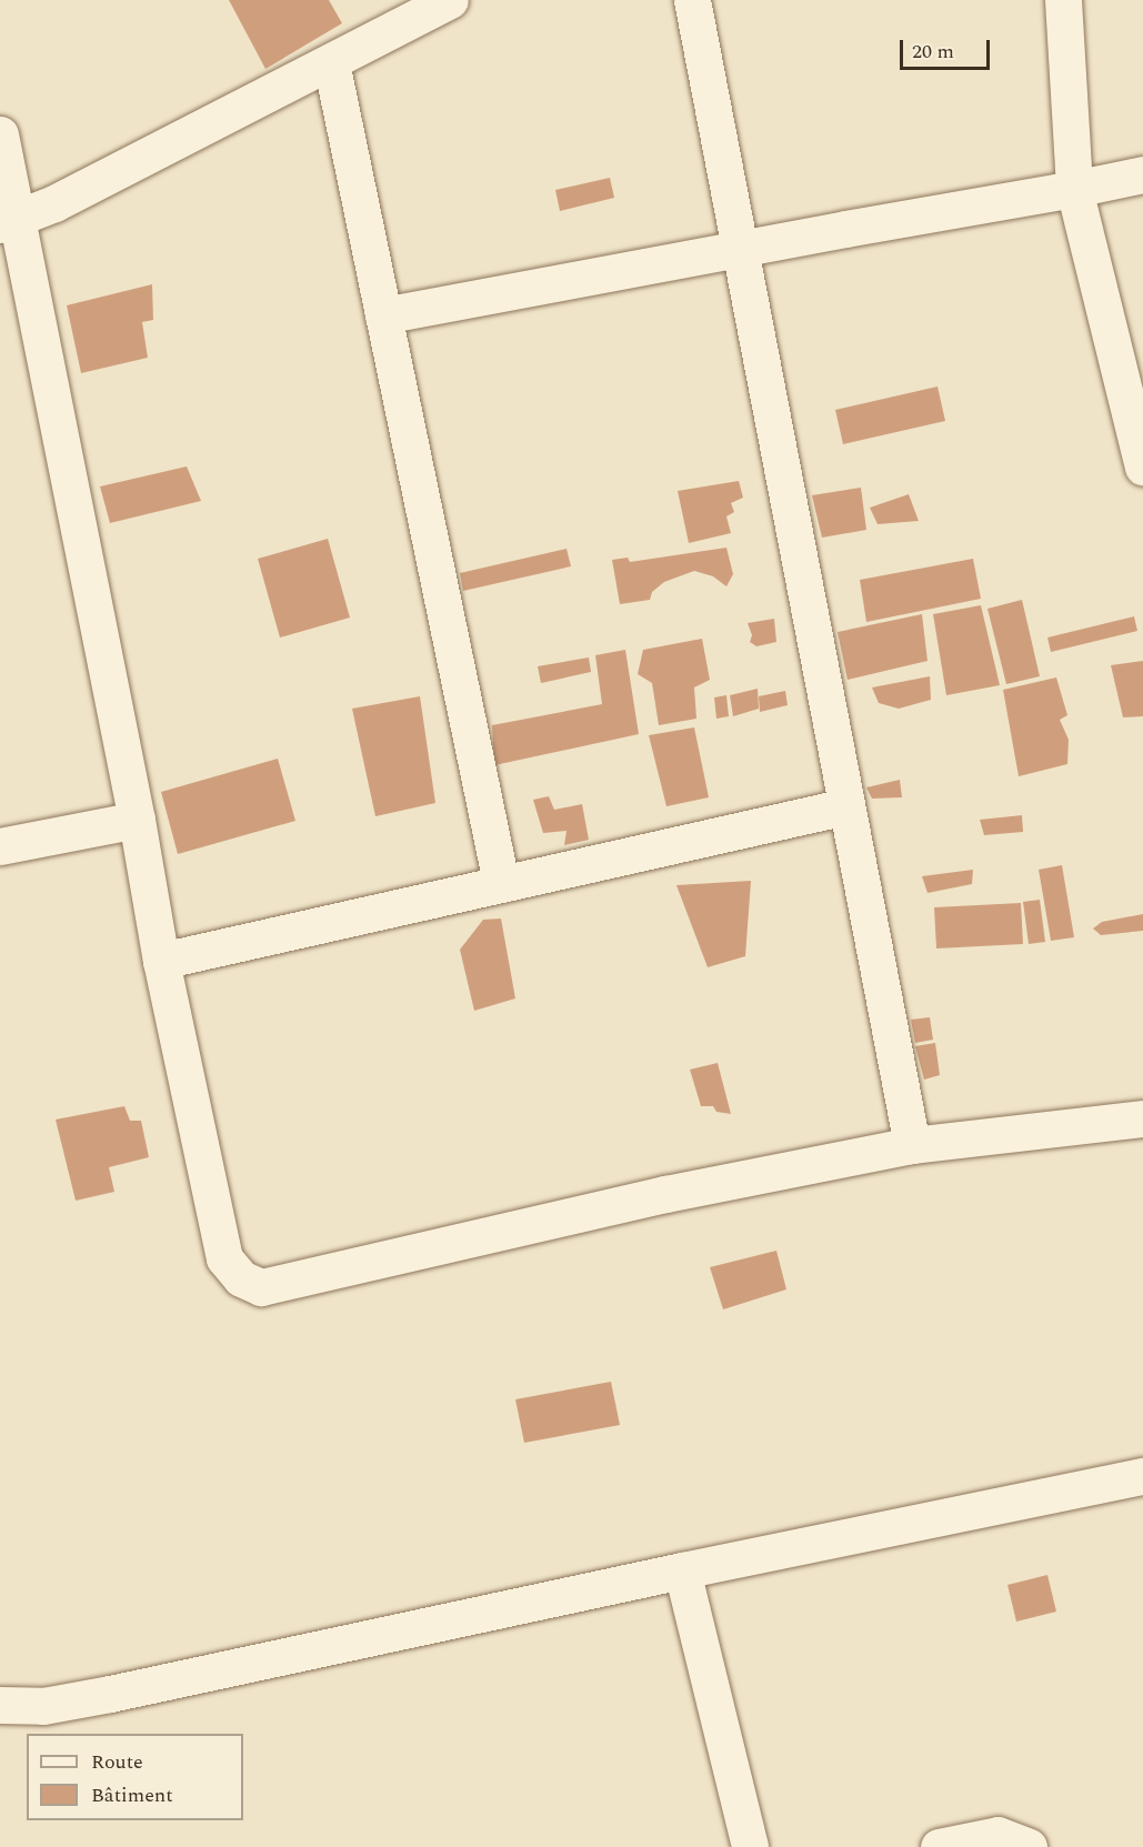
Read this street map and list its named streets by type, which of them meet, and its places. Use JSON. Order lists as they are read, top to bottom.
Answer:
{
  "legend": ["Route", "Bâtiment"],
  "scale_bar": "20 m"
}
